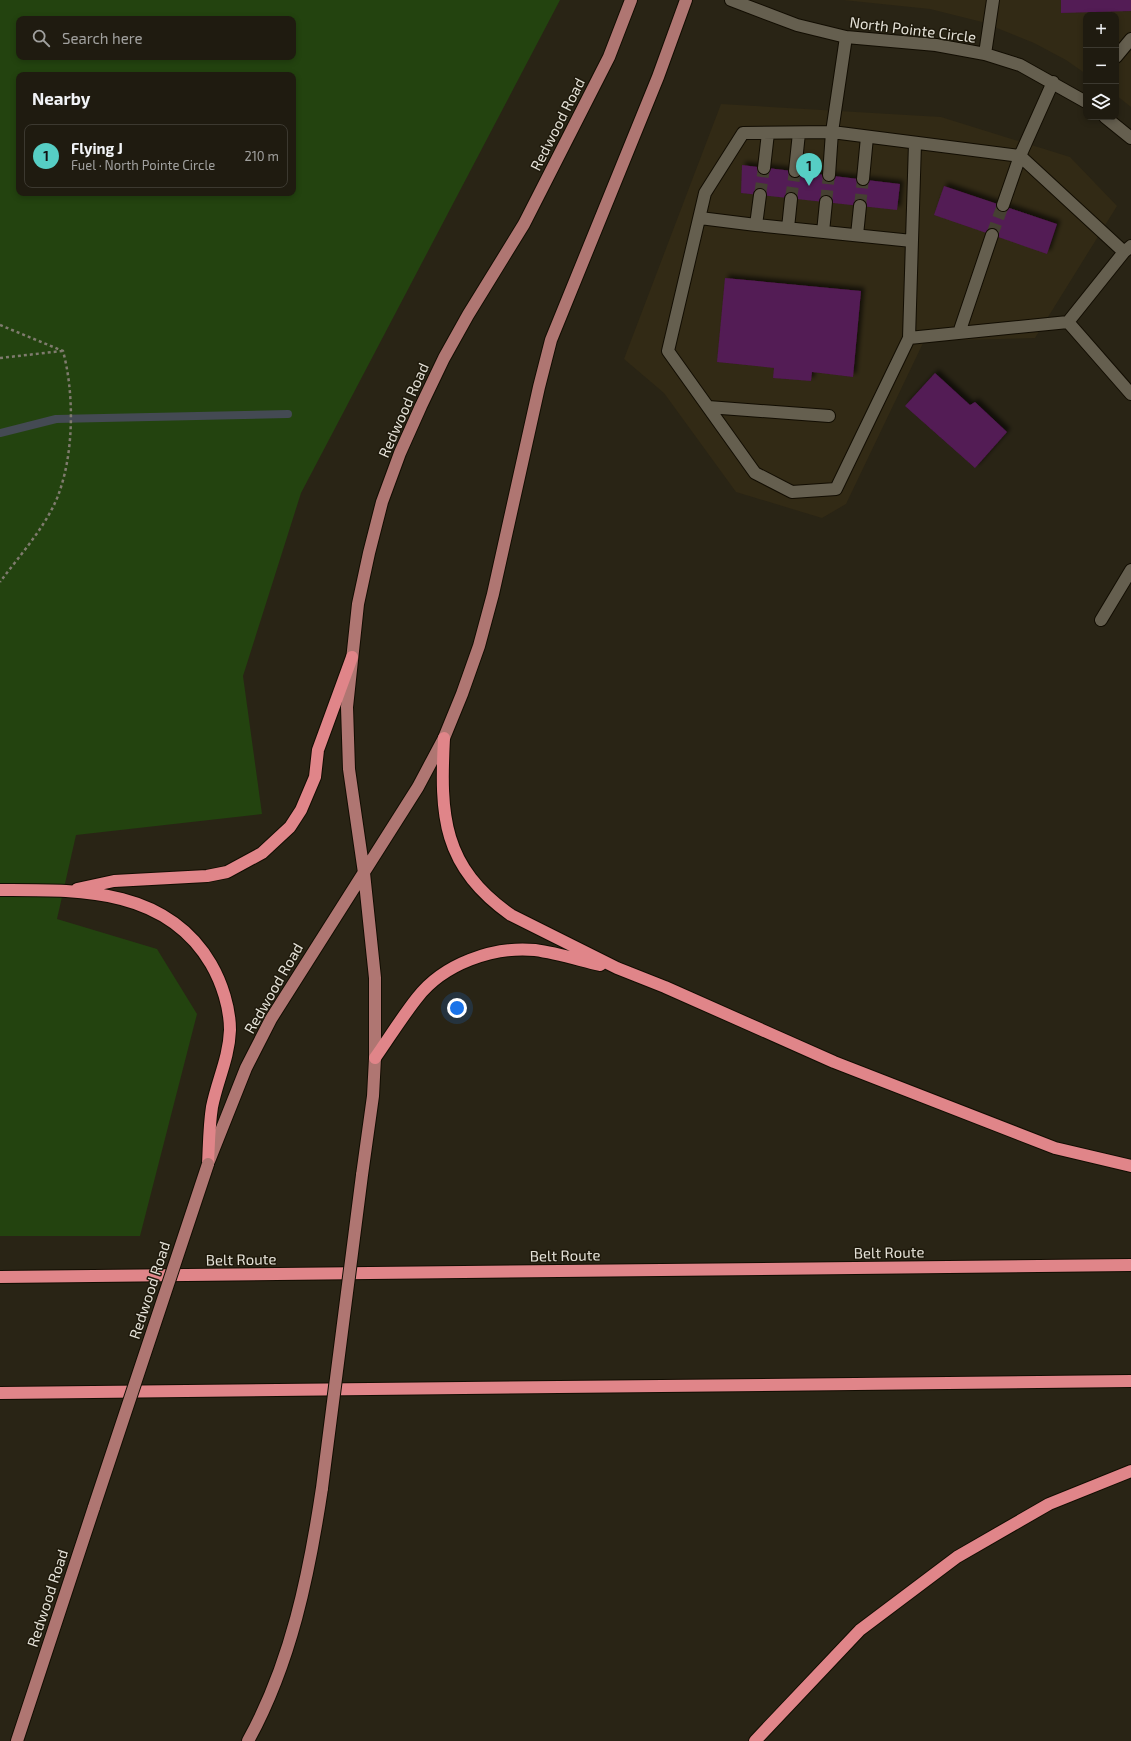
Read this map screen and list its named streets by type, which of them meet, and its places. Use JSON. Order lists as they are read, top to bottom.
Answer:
{
  "streets": {
    "highway": ["Belt Route"],
    "main road": ["Redwood Road"],
    "street": ["North Pointe Circle"]
  },
  "page": {
    "map_buttons": ["+", "−"],
    "search": "Search here",
    "heading": "Nearby",
    "list": [
      {
        "mark": "1",
        "name": "Flying J",
        "note": "Fuel · North Pointe Circle",
        "value": "210 m"
      }
    ],
    "pins": "1"
  }
}
